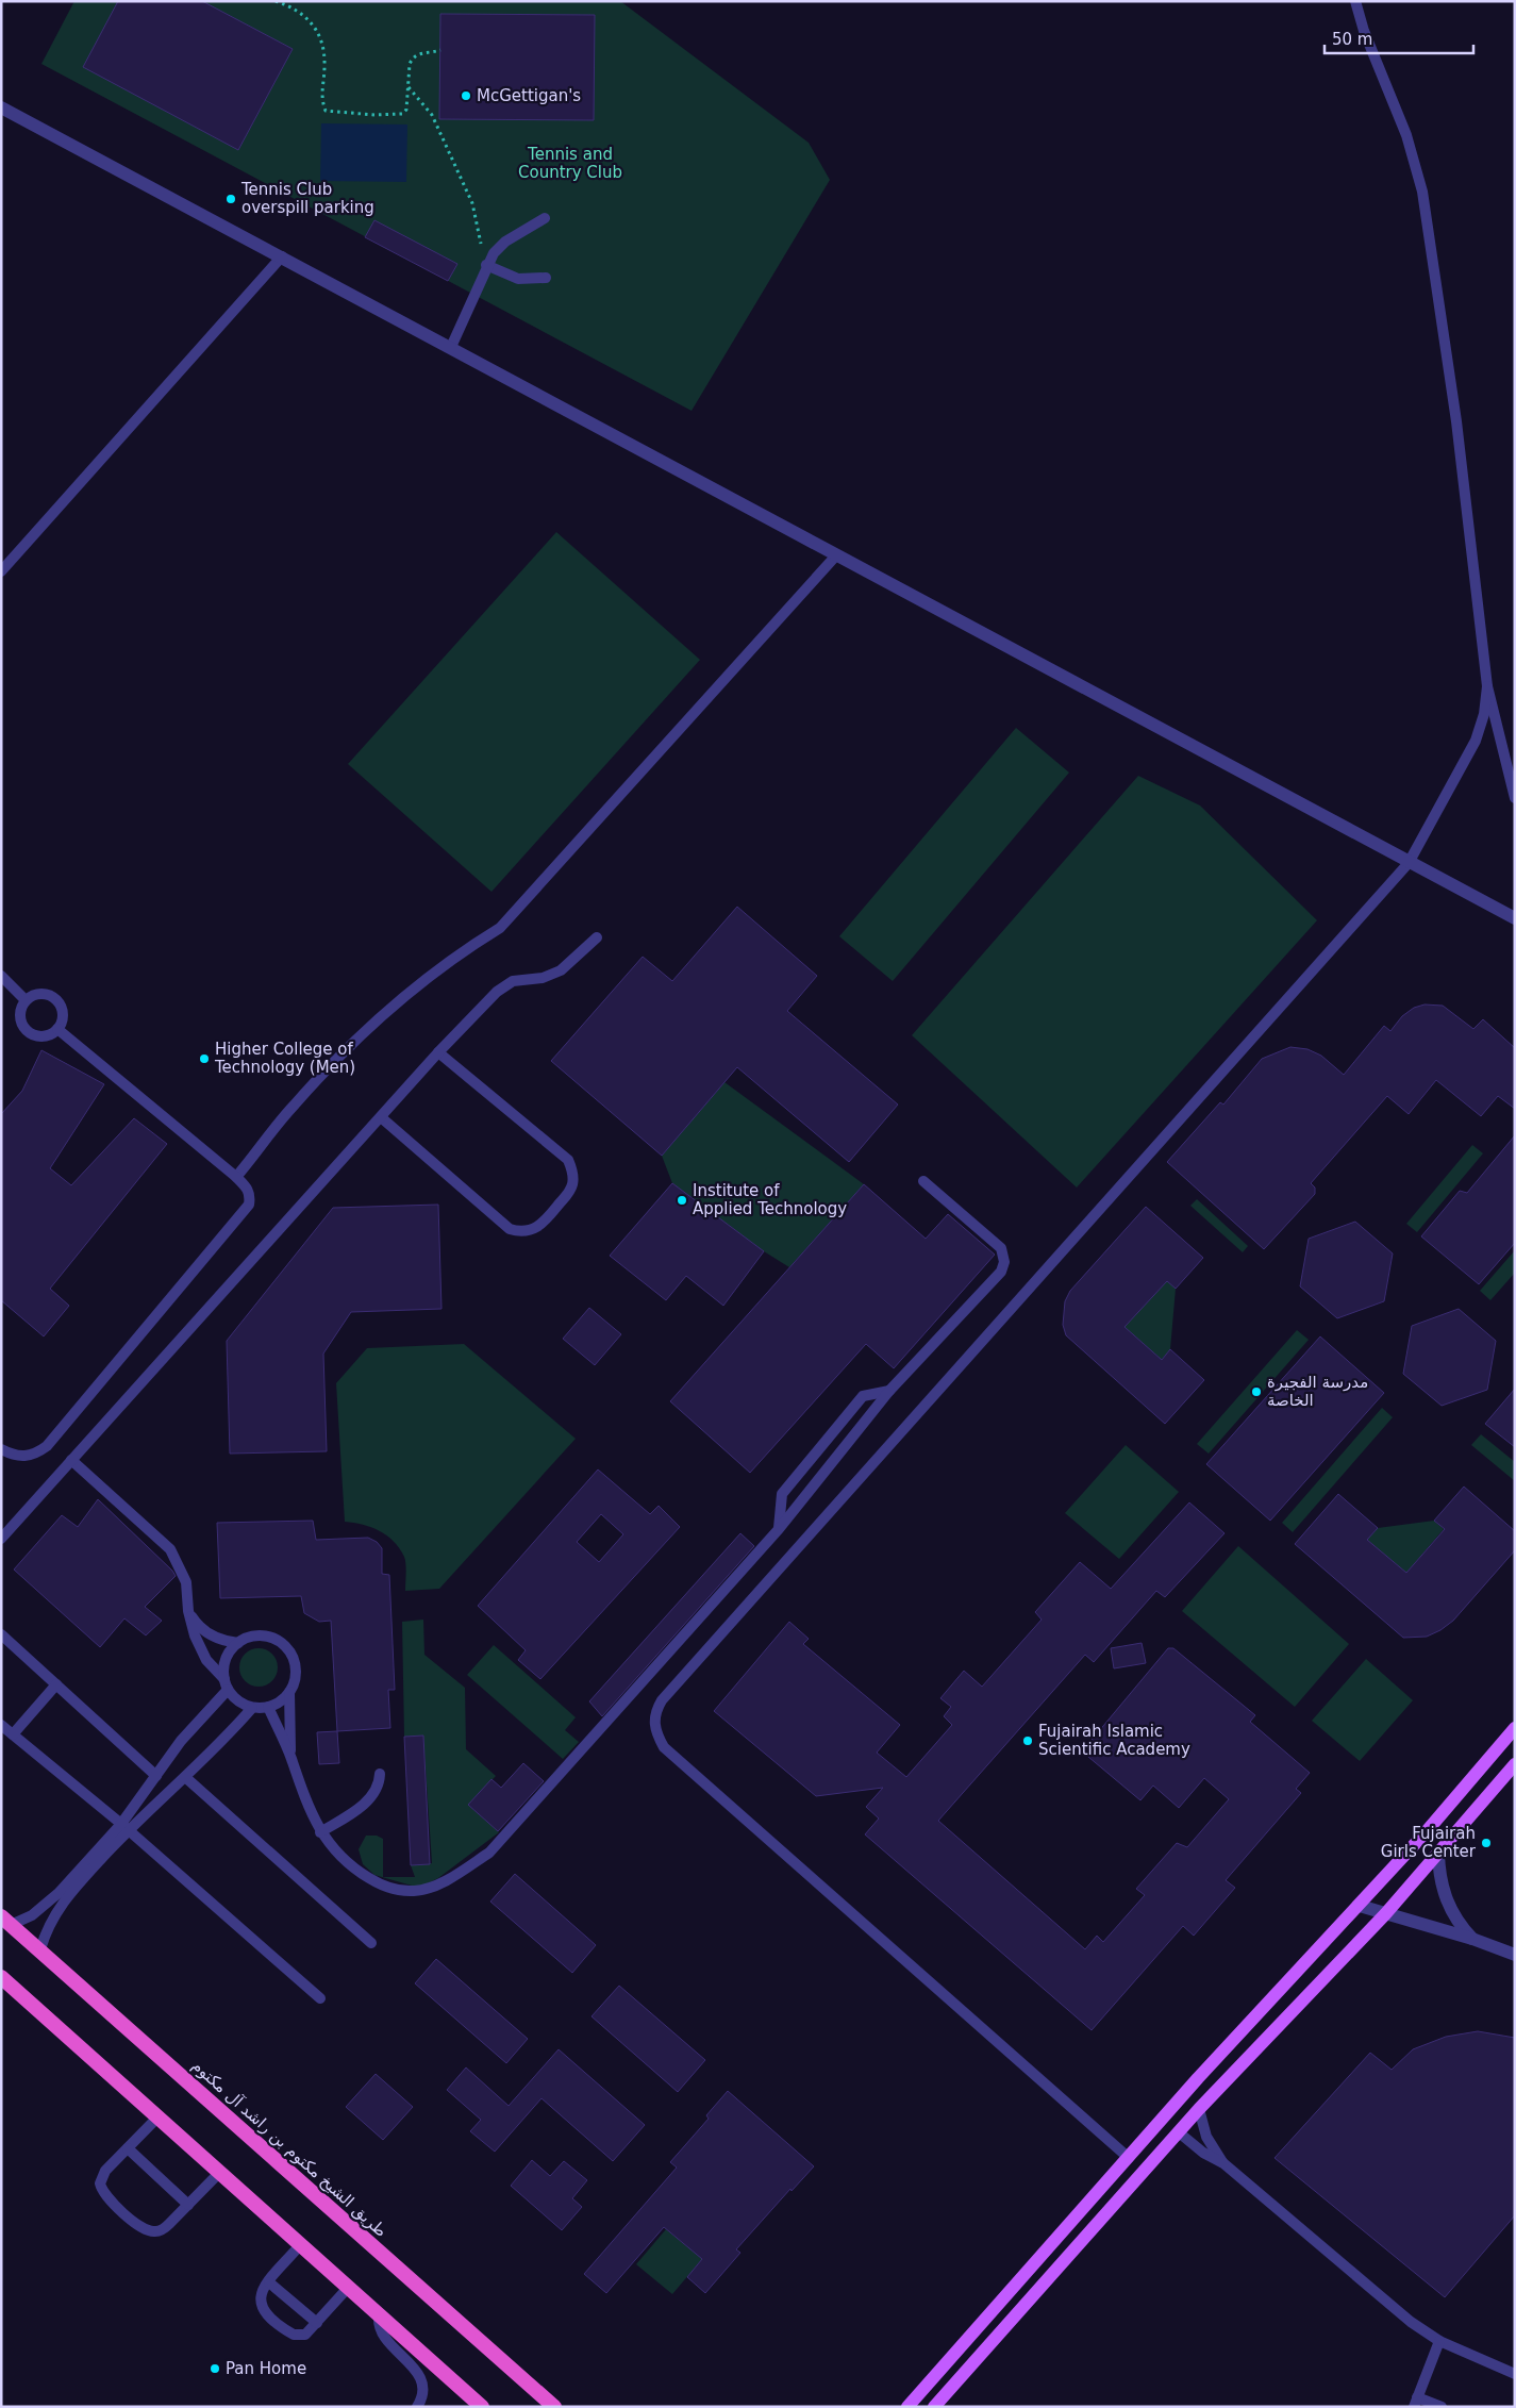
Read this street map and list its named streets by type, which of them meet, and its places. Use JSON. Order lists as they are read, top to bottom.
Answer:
{
  "streets": {
    "highway": ["طريق الشيخ مكتوم بن راشد آل مكتوم"]
  },
  "parks": ["Tennis and Country Club"],
  "places": [
    "McGettigan's",
    "Tennis Club overspill parking",
    "Higher College of Technology (Men)",
    "Institute of Applied Technology",
    "مدرسة الفجيرة الخاصة",
    "Fujairah Islamic Scientific Academy",
    "Fujairah Girls Center",
    "Pan Home"
  ],
  "scale_bar": "50 m"
}
